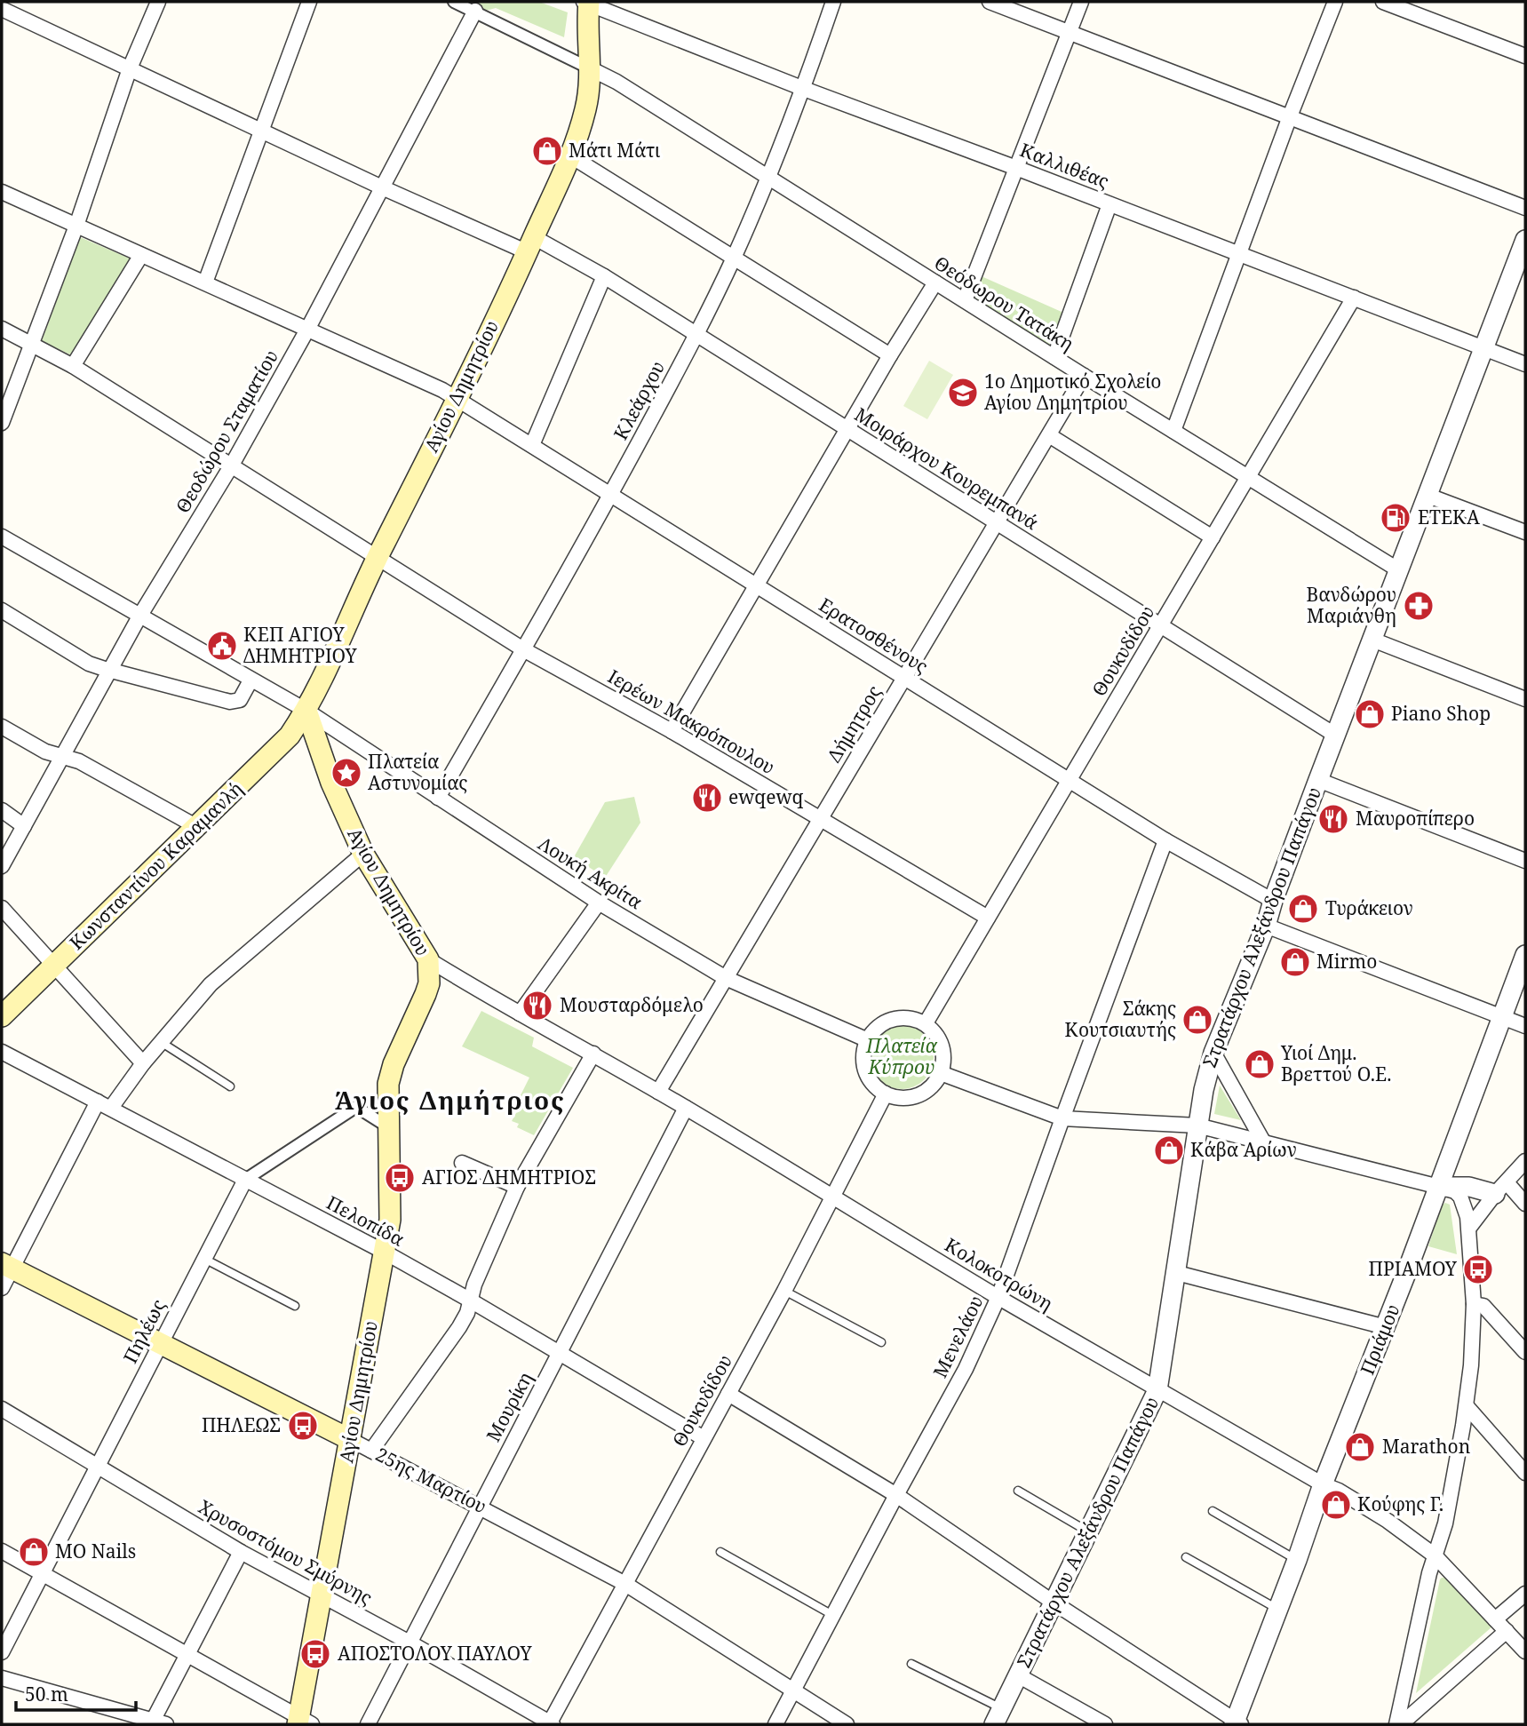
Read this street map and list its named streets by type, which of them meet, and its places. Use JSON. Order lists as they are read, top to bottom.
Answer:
{
  "streets": {
    "main road": ["Αγίου Δημητρίου", "Κωνσταντίνου Καραμανλή", "25ης Μαρτίου"],
    "street": [
      "Καλλιθέας",
      "Θεόδωρου Τατάκη",
      "Κλεάρχου",
      "Θεοδώρου Σταματίου",
      "Μοιράρχου Κουρεμπανά",
      "Ερατοσθένους",
      "Θουκυδίδου",
      "Ιερέων Μακρόπουλου",
      "Δήμητρος",
      "Λουκή Ακρίτα",
      "Στρατάρχου Αλεξάνδρου Παπάγου",
      "Πελοπίδα",
      "Κολοκοτρώνη",
      "Πηλέως",
      "Μενελάου",
      "Πριάμου",
      "Μουρίκη",
      "Χρυσοστόμου Σμύρνης"
    ]
  },
  "crossings": [
    ["Καλλιθέας", "Αγίου Δημητρίου"],
    ["Καλλιθέας", "Κλεάρχου"],
    ["Καλλιθέας", "Θουκυδίδου"],
    ["Καλλιθέας", "Στρατάρχου Αλεξάνδρου Παπάγου"],
    ["Θεόδωρου Τατάκη", "Αγίου Δημητρίου"],
    ["Θεόδωρου Τατάκη", "Κλεάρχου"],
    ["Θεόδωρου Τατάκη", "Θουκυδίδου"],
    ["Θεόδωρου Τατάκη", "Δήμητρος"],
    ["Θεόδωρου Τατάκη", "Στρατάρχου Αλεξάνδρου Παπάγου"],
    ["Αγίου Δημητρίου", "Μοιράρχου Κουρεμπανά"],
    ["Αγίου Δημητρίου", "Ερατοσθένους"],
    ["Αγίου Δημητρίου", "Ιερέων Μακρόπουλου"],
    ["Αγίου Δημητρίου", "Κωνσταντίνου Καραμανλή"],
    ["Αγίου Δημητρίου", "Λουκή Ακρίτα"],
    ["Αγίου Δημητρίου", "Πελοπίδα"],
    ["Αγίου Δημητρίου", "Κολοκοτρώνη"],
    ["Αγίου Δημητρίου", "Πηλέως"],
    ["Αγίου Δημητρίου", "25ης Μαρτίου"],
    ["Αγίου Δημητρίου", "Χρυσοστόμου Σμύρνης"],
    ["Κλεάρχου", "Μοιράρχου Κουρεμπανά"],
    ["Κλεάρχου", "Ερατοσθένους"],
    ["Κλεάρχου", "Ιερέων Μακρόπουλου"],
    ["Κλεάρχου", "Λουκή Ακρίτα"],
    ["Θεοδώρου Σταματίου", "Μοιράρχου Κουρεμπανά"],
    ["Θεοδώρου Σταματίου", "Ερατοσθένους"],
    ["Θεοδώρου Σταματίου", "Ιερέων Μακρόπουλου"],
    ["Θεοδώρου Σταματίου", "Λουκή Ακρίτα"],
    ["Μοιράρχου Κουρεμπανά", "Θουκυδίδου"],
    ["Μοιράρχου Κουρεμπανά", "Δήμητρος"],
    ["Μοιράρχου Κουρεμπανά", "Στρατάρχου Αλεξάνδρου Παπάγου"],
    ["Ερατοσθένους", "Θουκυδίδου"],
    ["Ερατοσθένους", "Δήμητρος"],
    ["Ερατοσθένους", "Στρατάρχου Αλεξάνδρου Παπάγου"],
    ["Ερατοσθένους", "Μενελάου"],
    ["Θουκυδίδου", "Ιερέων Μακρόπουλου"],
    ["Θουκυδίδου", "Λουκή Ακρίτα"],
    ["Θουκυδίδου", "Πελοπίδα"],
    ["Θουκυδίδου", "Κολοκοτρώνη"],
    ["Θουκυδίδου", "25ης Μαρτίου"],
    ["Θουκυδίδου", "Χρυσοστόμου Σμύρνης"],
    ["Ιερέων Μακρόπουλου", "Δήμητρος"],
    ["Δήμητρος", "Λουκή Ακρίτα"],
    ["Δήμητρος", "Κολοκοτρώνη"],
    ["Κωνσταντίνου Καραμανλή", "Λουκή Ακρίτα"],
    ["Στρατάρχου Αλεξάνδρου Παπάγου", "Κολοκοτρώνη"],
    ["Πελοπίδα", "Πηλέως"],
    ["Πελοπίδα", "Μουρίκη"],
    ["Κολοκοτρώνη", "Μενελάου"],
    ["Κολοκοτρώνη", "Πριάμου"],
    ["Κολοκοτρώνη", "Μουρίκη"],
    ["Πηλέως", "25ης Μαρτίου"],
    ["Πηλέως", "Χρυσοστόμου Σμύρνης"],
    ["Μενελάου", "25ης Μαρτίου"],
    ["Μουρίκη", "25ης Μαρτίου"],
    ["Μουρίκη", "Χρυσοστόμου Σμύρνης"]
  ],
  "districts": ["Άγιος Δημήτριος"],
  "parks": ["Πλατεία Κύπρου"],
  "places": {
    "shop": [
      "Μάτι Μάτι",
      "Piano Shop",
      "Τυράκειον",
      "Mirmo",
      "Σάκης Κουτσιαυτής",
      "Υιοί Δημ. Βρεττού Ο.Ε.",
      "Κάβα Αρίων",
      "Marathon",
      "Κούφης Γ.",
      "MO Nails"
    ],
    "school or university": ["1ο Δημοτικό Σχολείο Αγίου Δημητρίου"],
    "fuel station": ["ΕΤΕΚΑ"],
    "pharmacy": ["Βανδώρου Μαριάνθη"],
    "public building": ["ΚΕΠ ΑΓΙΟΥ ΔΗΜΗΤΡΙΟΥ"],
    "place": ["Πλατεία Αστυνομίας"],
    "restaurant": ["ewqewq", "Μαυροπίπερο", "Μουσταρδόμελο"],
    "bus stop": [
      "ΑΓΙΟΣ ΔΗΜΗΤΡΙΟΣ",
      "ΠΡΙΑΜΟΥ",
      "ΠΗΛΕΩΣ",
      "ΑΠΟΣΤΟΛΟΥ ΠΑΥΛΟΥ"
    ]
  },
  "scale_bar": "50 m"
}
